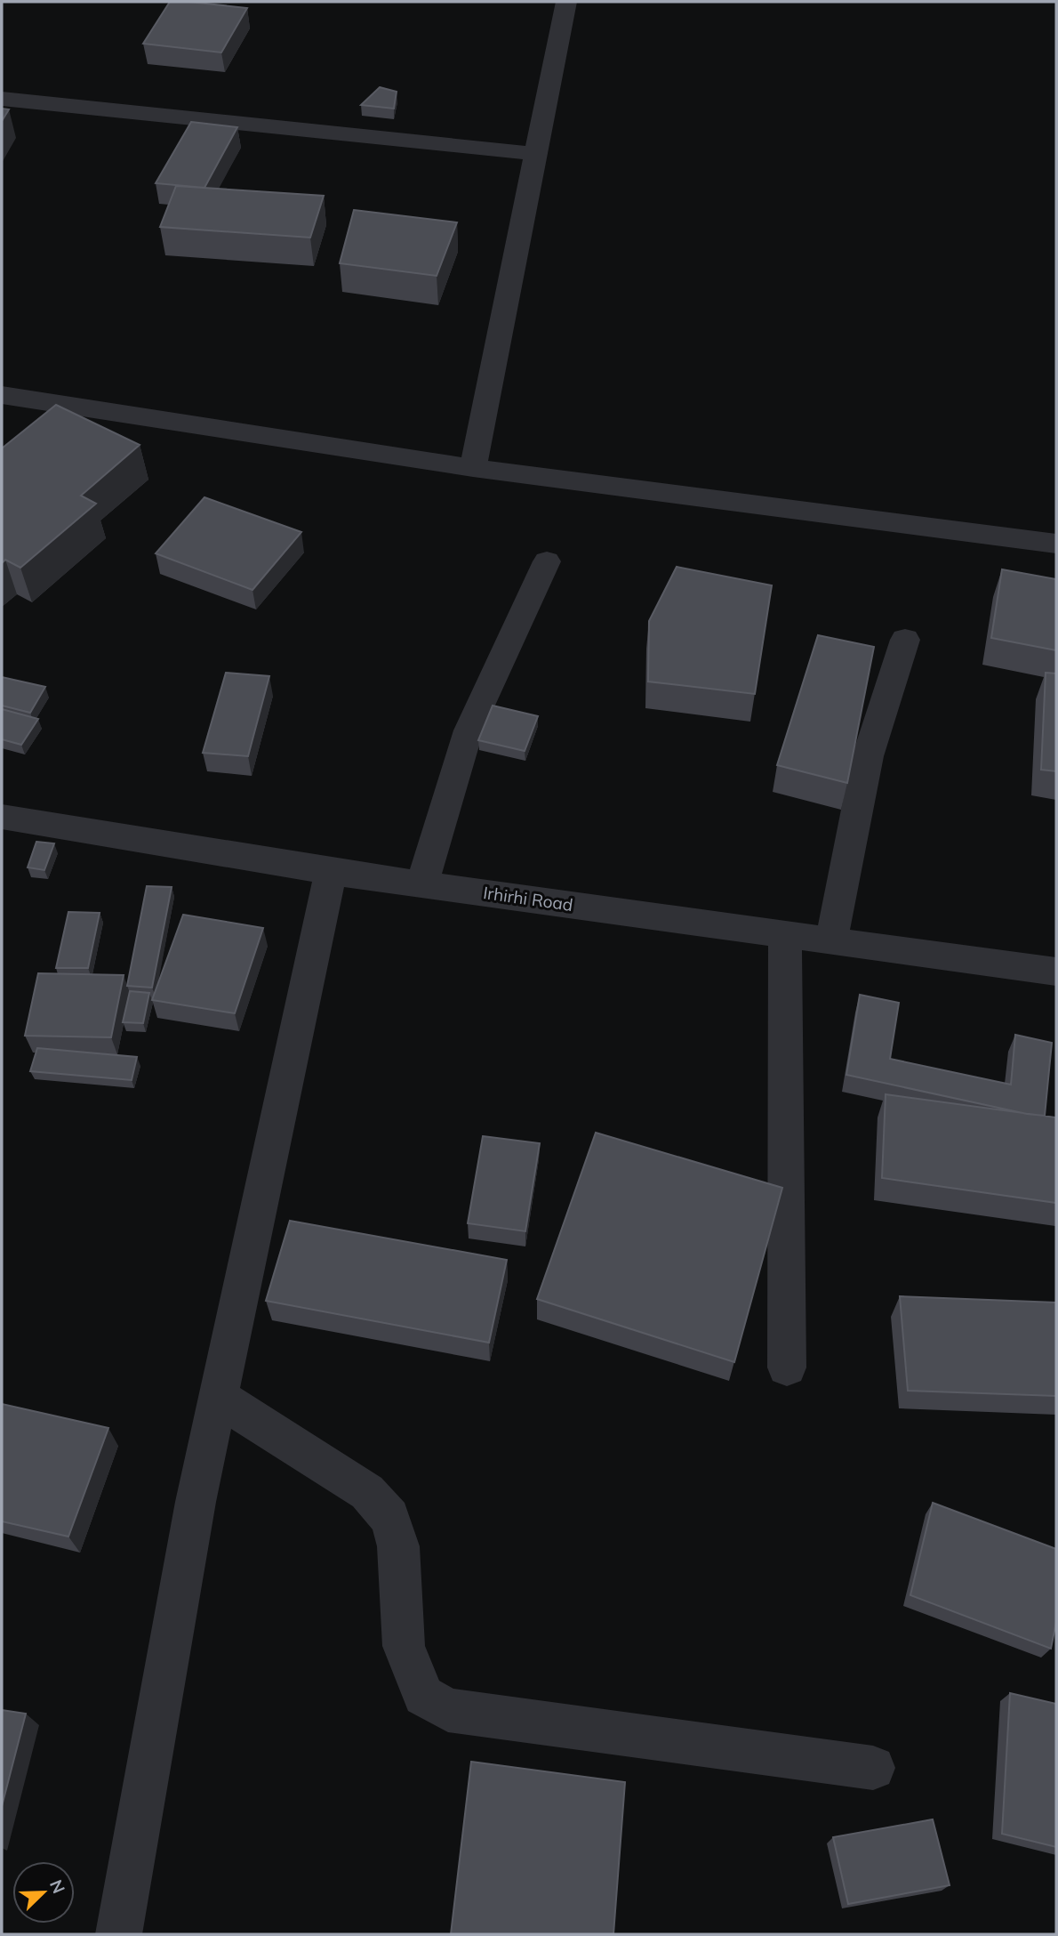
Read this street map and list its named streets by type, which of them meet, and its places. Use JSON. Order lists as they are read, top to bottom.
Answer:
{
  "streets": {
    "street": ["Irhirhi Road"]
  },
  "north": "top right"
}
